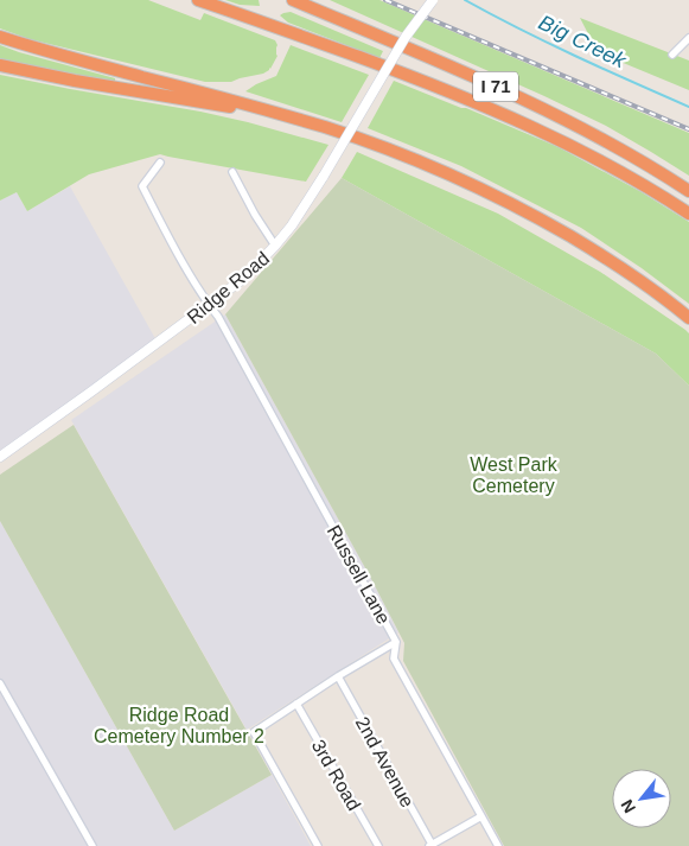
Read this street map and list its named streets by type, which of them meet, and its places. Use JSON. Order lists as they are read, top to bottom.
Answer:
{
  "streets": {
    "highway": ["I 71"],
    "main road": ["Ridge Road"],
    "street": ["Russell Lane", "2nd Avenue", "3rd Road"]
  },
  "crossings": [
    ["Ridge Road", "Russell Lane"]
  ],
  "water": ["Big Creek"],
  "parks": ["West Park Cemetery", "Ridge Road Cemetery Number 2"],
  "north": "bottom left"
}
